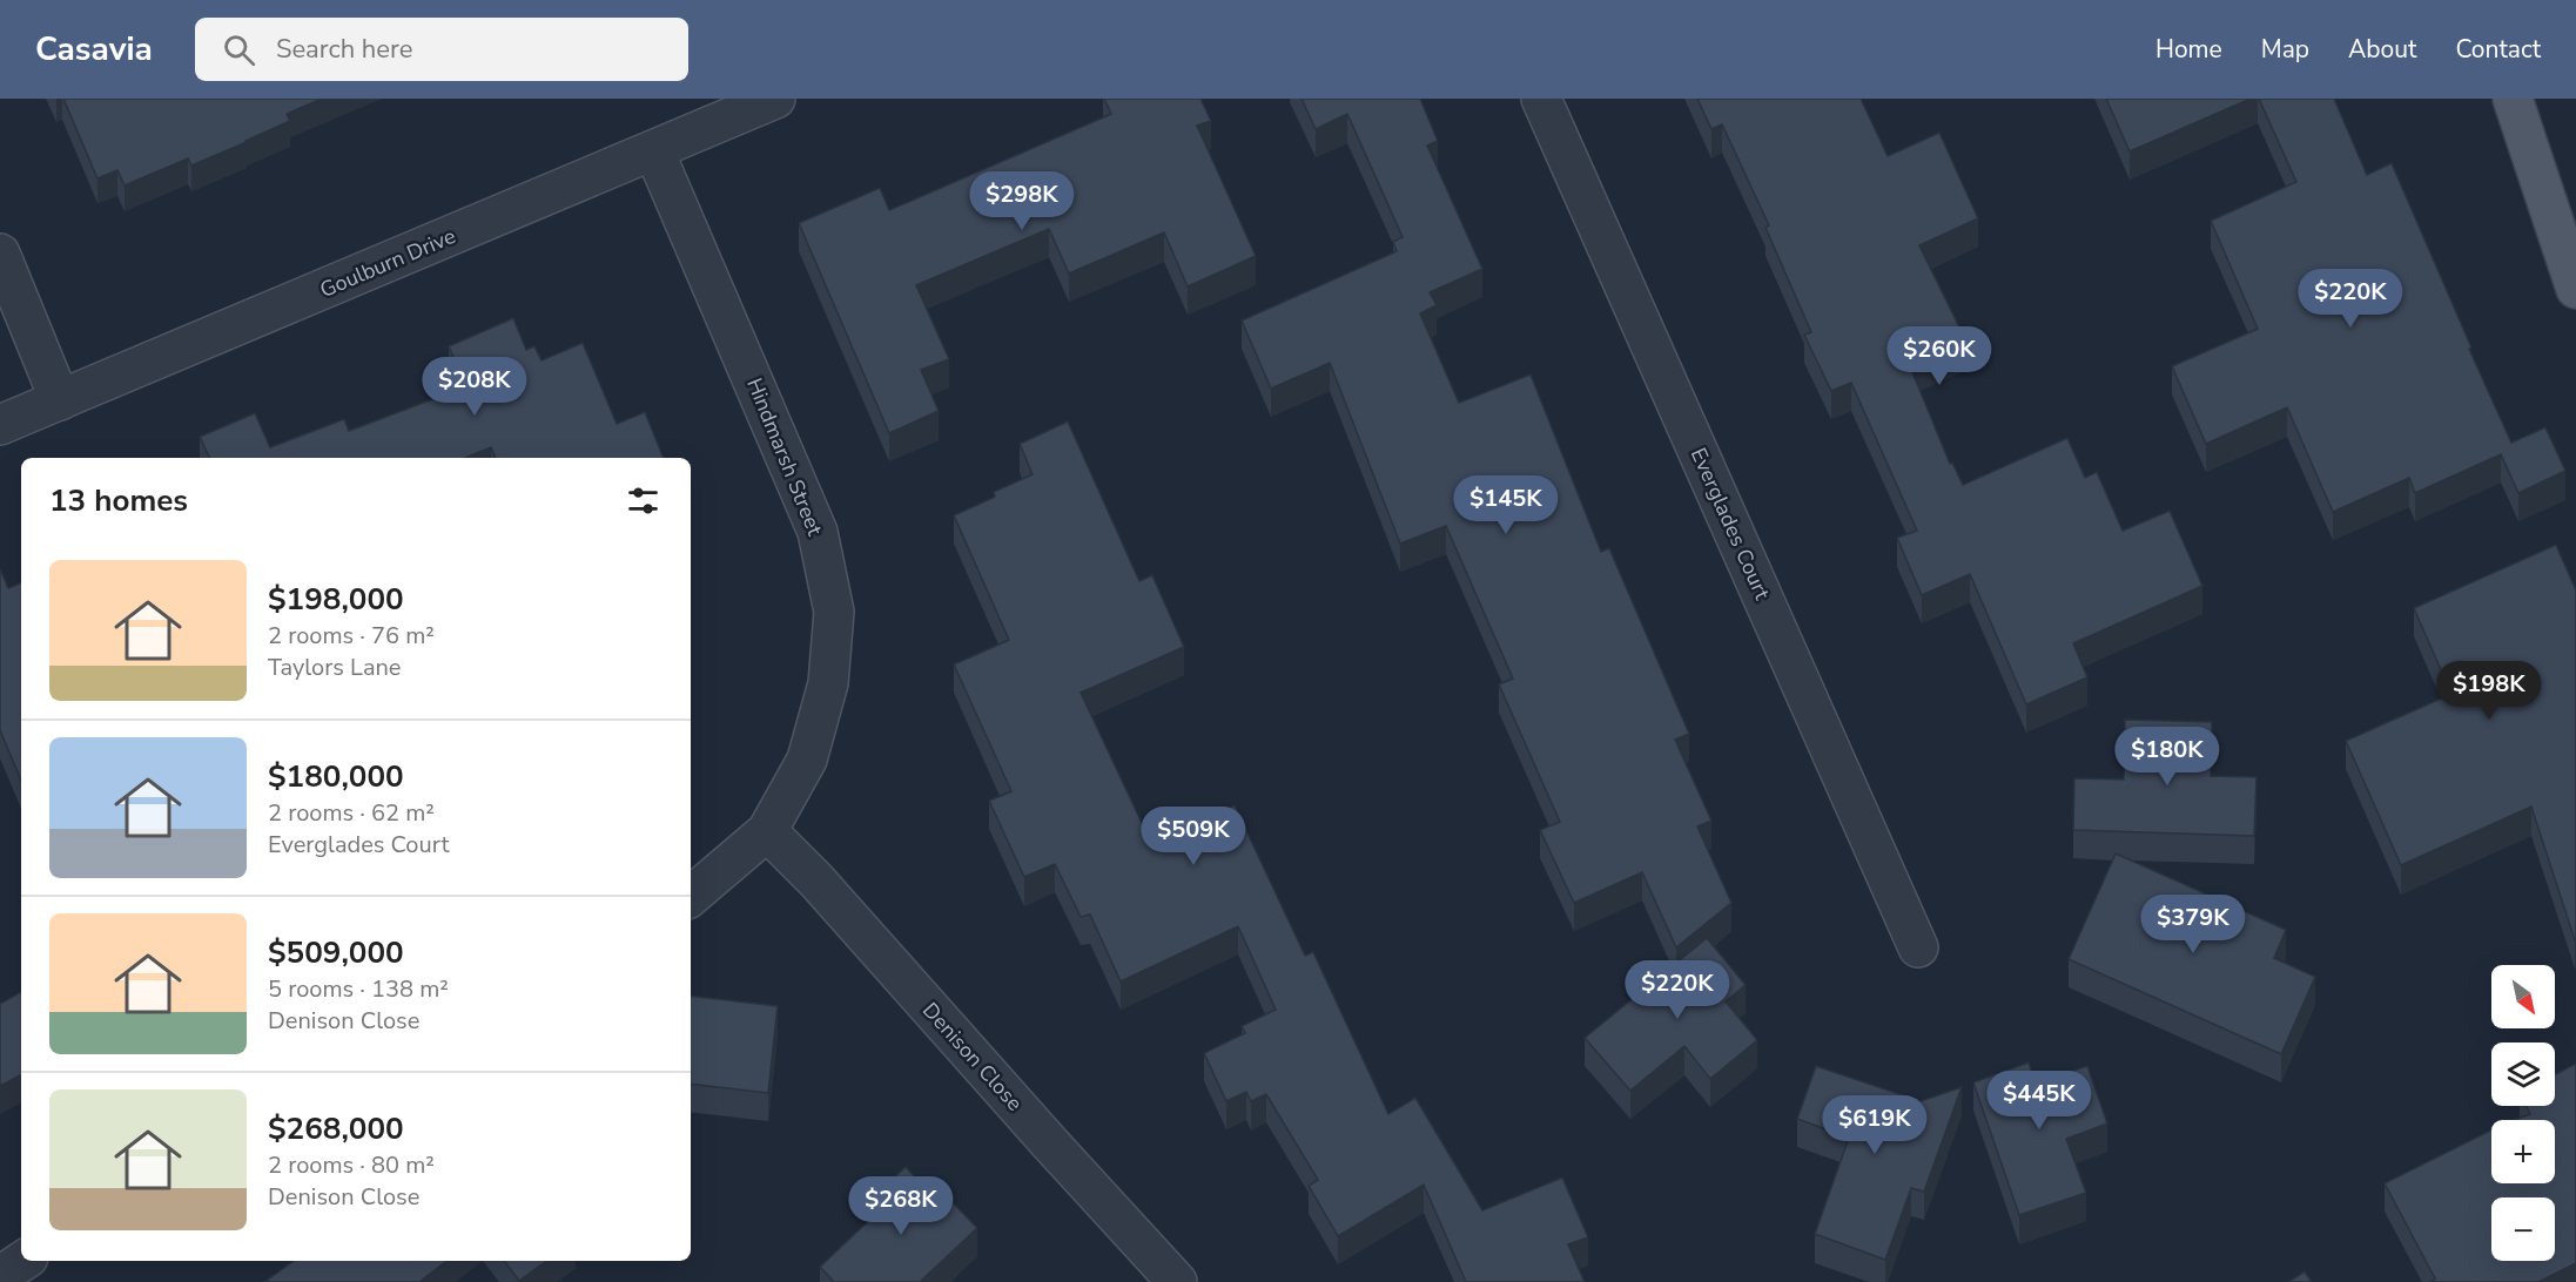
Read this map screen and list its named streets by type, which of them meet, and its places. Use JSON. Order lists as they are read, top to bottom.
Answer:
{
  "streets": {
    "street": [
      "Goulburn Drive",
      "Hindmarsh Street",
      "Everglades Court",
      "Denison Close"
    ]
  },
  "crossings": [
    ["Goulburn Drive", "Hindmarsh Street"],
    ["Hindmarsh Street", "Denison Close"]
  ],
  "north": "bottom right",
  "page": {
    "header": "Casavia",
    "search": "Search here",
    "nav": [
      "Home",
      "Map",
      "About",
      "Contact"
    ],
    "price": [
      "$298K",
      "$220K",
      "$260K",
      "$208K",
      "$145K",
      "$198K",
      "$180K",
      "$509K",
      "$379K",
      "$220K",
      "$445K",
      "$619K",
      "$268K"
    ],
    "heading": "13 homes",
    "list": [
      {
        "name": "$198,000",
        "note": "2 rooms · 76 m² · Taylors Lane"
      },
      {
        "name": "$180,000",
        "note": "2 rooms · 62 m² · Everglades Court"
      },
      {
        "name": "$509,000",
        "note": "5 rooms · 138 m² · Denison Close"
      },
      {
        "name": "$268,000",
        "note": "2 rooms · 80 m² · Denison Close"
      }
    ],
    "map_buttons": ["+", "−"]
  }
}
